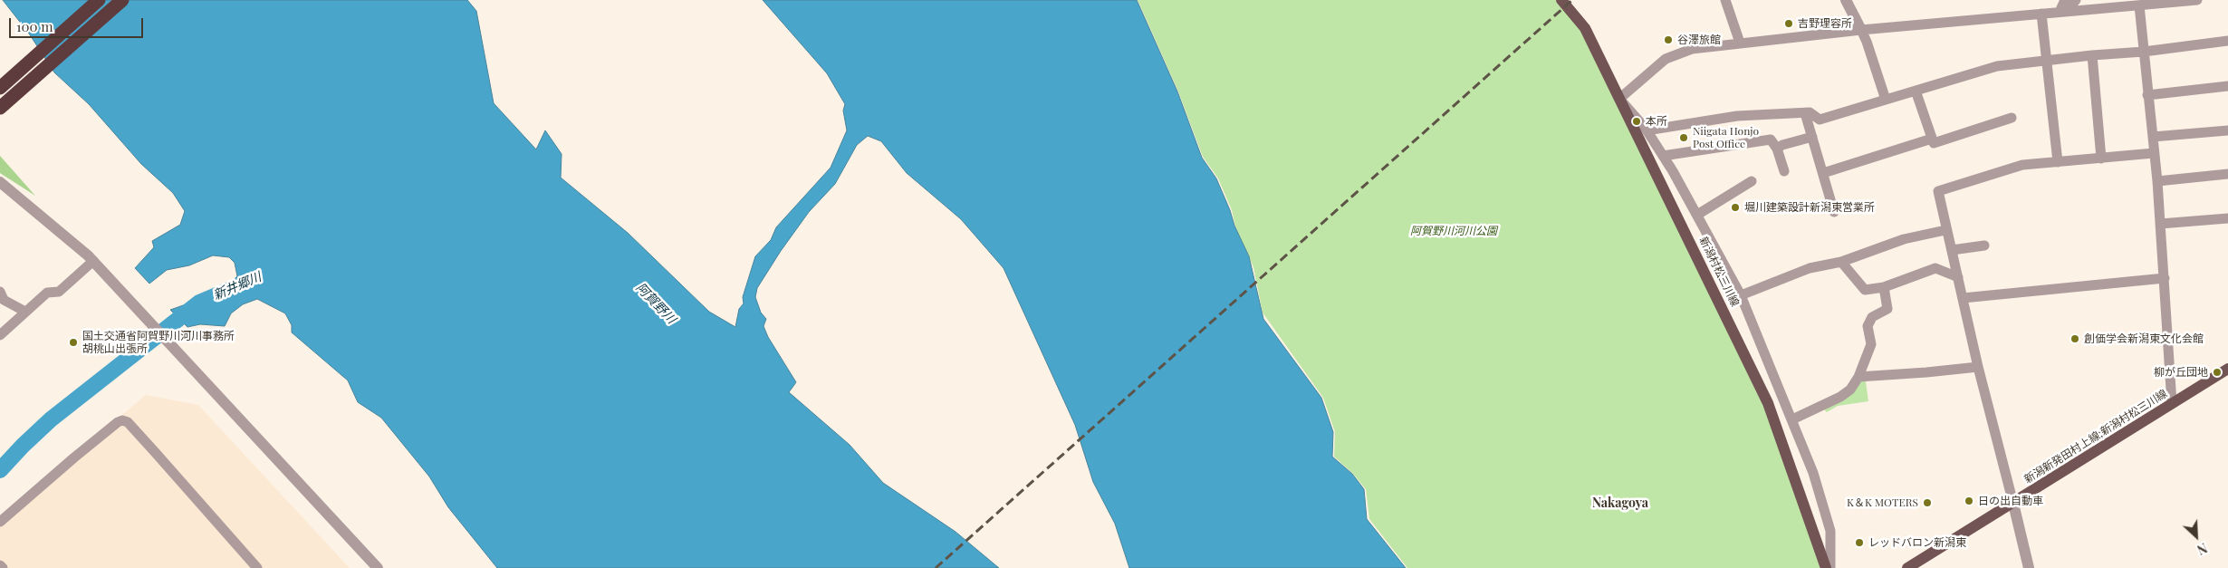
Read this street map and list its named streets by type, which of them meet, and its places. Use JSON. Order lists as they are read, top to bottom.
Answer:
{
  "streets": {
    "main road": ["新潟村松三川線", "新潟新発田村上線;新潟村松三川線"]
  },
  "districts": ["Nakagoya"],
  "water": ["新井郷川", "阿賀野川"],
  "parks": ["阿賀野川河川公園"],
  "places": [
    "吉野理容所",
    "谷澤旅館",
    "本所",
    "Niigata Honjo Post Office",
    "堀川建築設計新潟東営業所",
    "創価学会新潟東文化会館",
    "国土交通省阿賀野川河川事務所 胡桃山出張所",
    "柳が丘団地",
    "日の出自動車",
    "K＆K MOTERS",
    "レッドバロン新潟東"
  ],
  "scale_bar": "100 m",
  "north": "bottom right"
}
